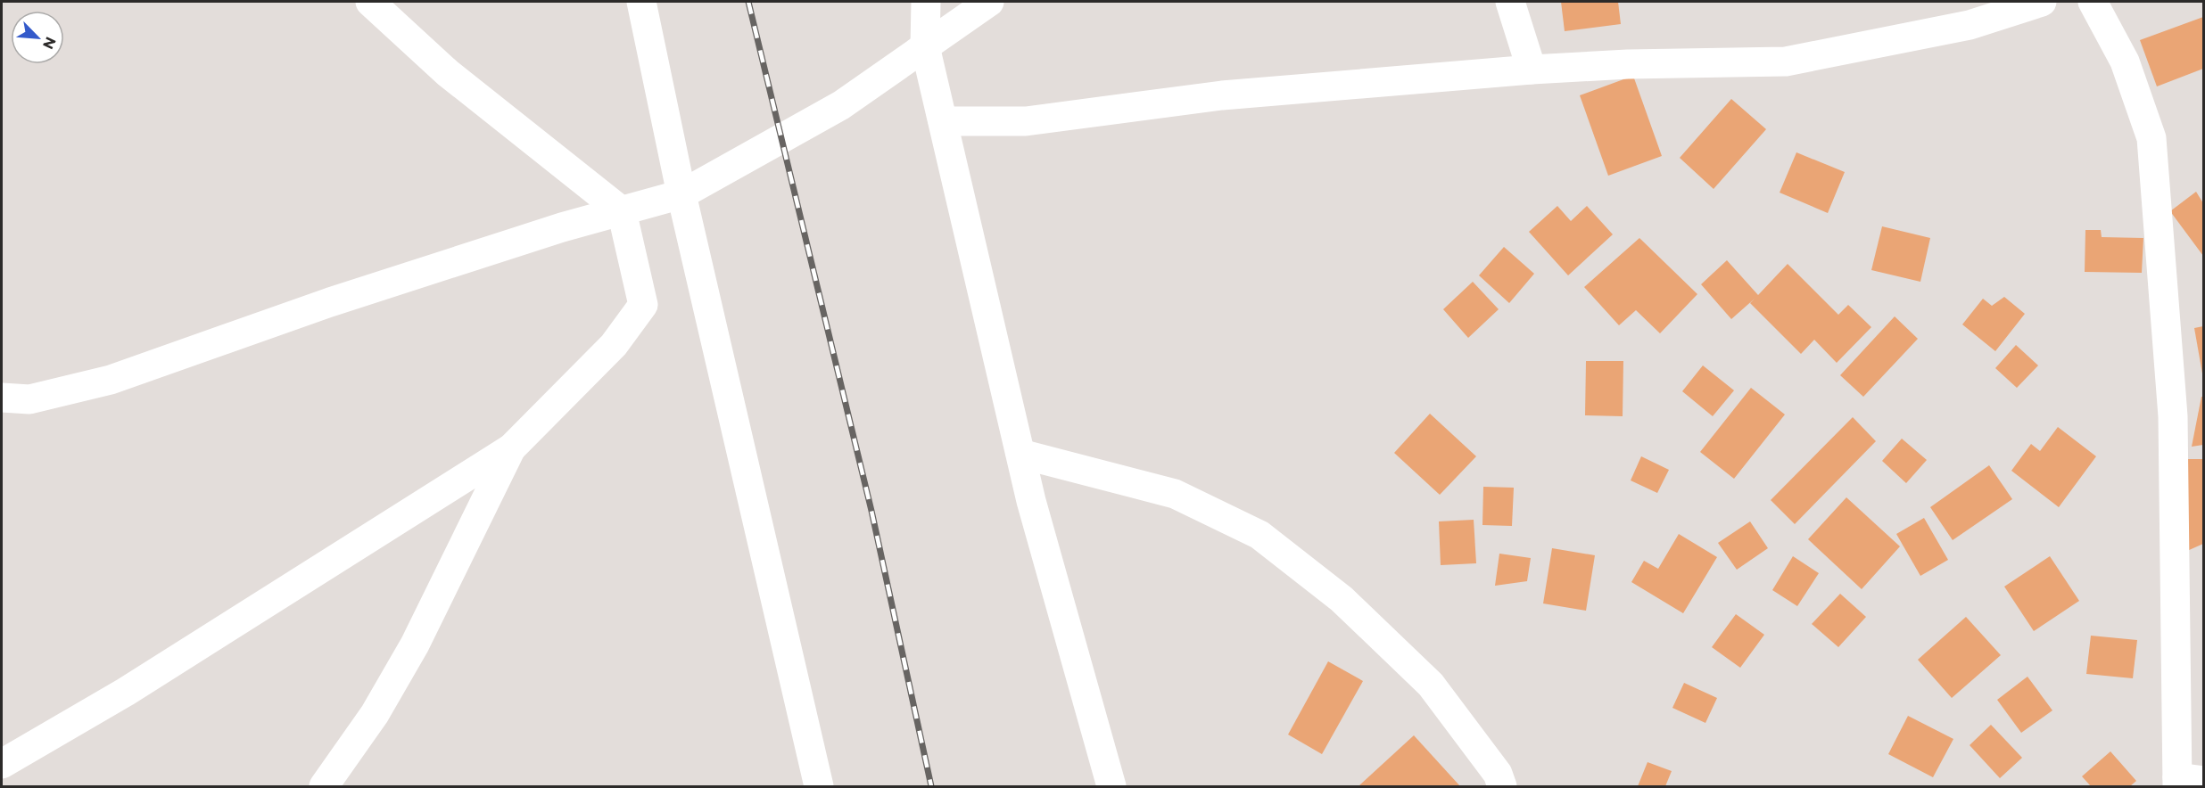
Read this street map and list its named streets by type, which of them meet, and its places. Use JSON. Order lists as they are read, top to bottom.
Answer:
{
  "north": "bottom right"
}
